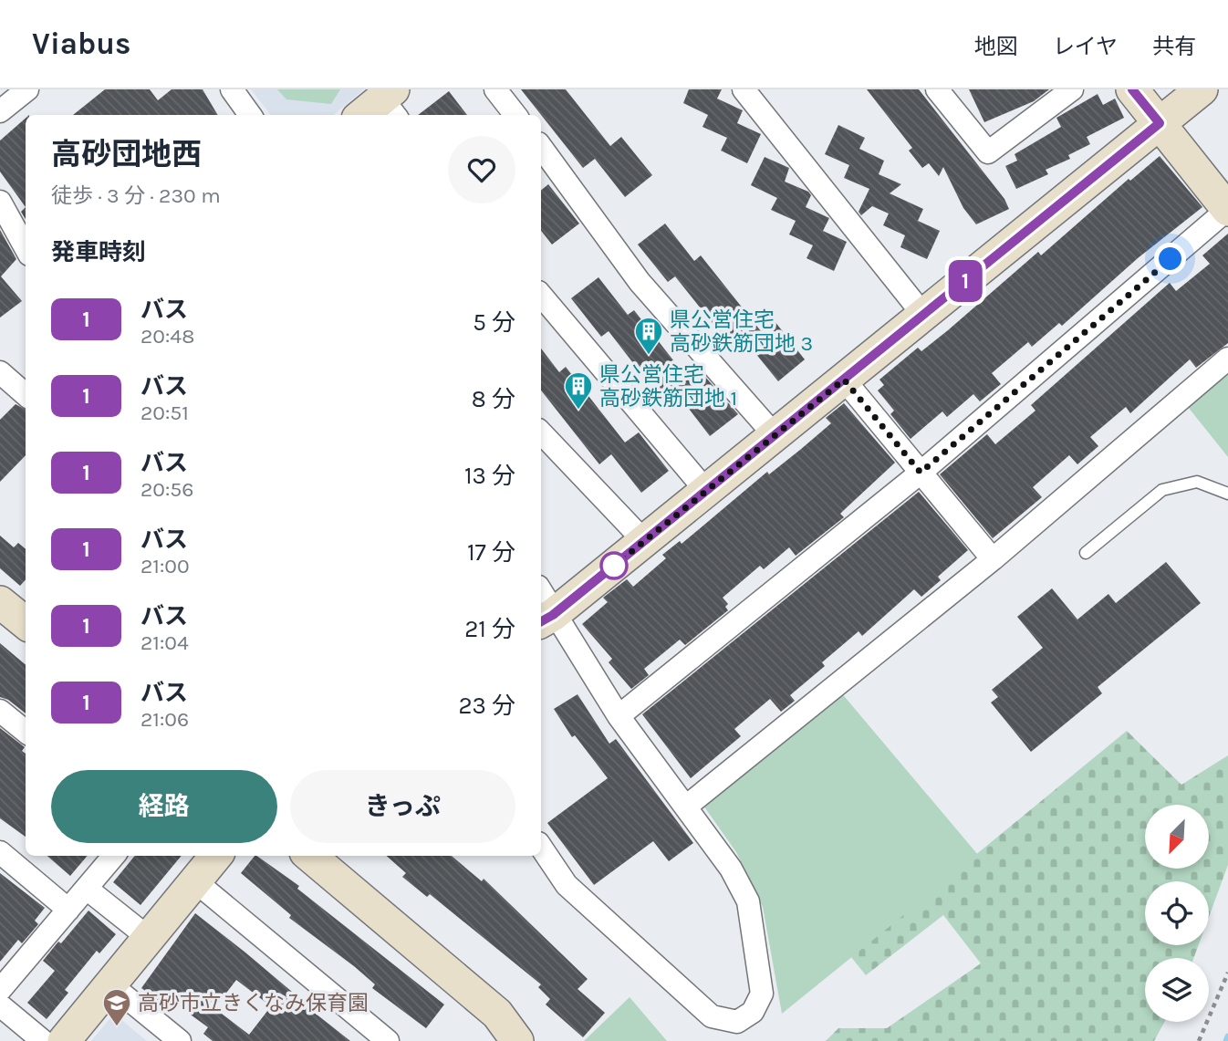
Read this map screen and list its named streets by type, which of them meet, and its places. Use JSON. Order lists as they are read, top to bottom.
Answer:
{
  "places": {
    "building": ["県公営住宅 高砂鉄筋団地 3", "県公営住宅 高砂鉄筋団地 1"],
    "school or university": ["高砂市立きくなみ保育園"]
  },
  "lines": ["bus line 1"],
  "north": "bottom left",
  "page": {
    "header": "Viabus",
    "nav": ["地図", "レイヤ", "共有"],
    "on_map": "1",
    "heading": [
      ["高砂団地西", "徒歩 · 3 分 · 230 m"],
      "発車時刻"
    ],
    "list": [
      {
        "mark": "1",
        "name": "バス",
        "note": "20:48",
        "value": "5 分"
      },
      {
        "mark": "1",
        "name": "バス",
        "note": "20:51",
        "value": "8 分"
      },
      {
        "mark": "1",
        "name": "バス",
        "note": "20:56",
        "value": "13 分"
      },
      {
        "mark": "1",
        "name": "バス",
        "note": "21:00",
        "value": "17 分"
      },
      {
        "mark": "1",
        "name": "バス",
        "note": "21:04",
        "value": "21 分"
      },
      {
        "mark": "1",
        "name": "バス",
        "note": "21:06",
        "value": "23 分"
      }
    ],
    "buttons": ["経路", "きっぷ"]
  }
}
